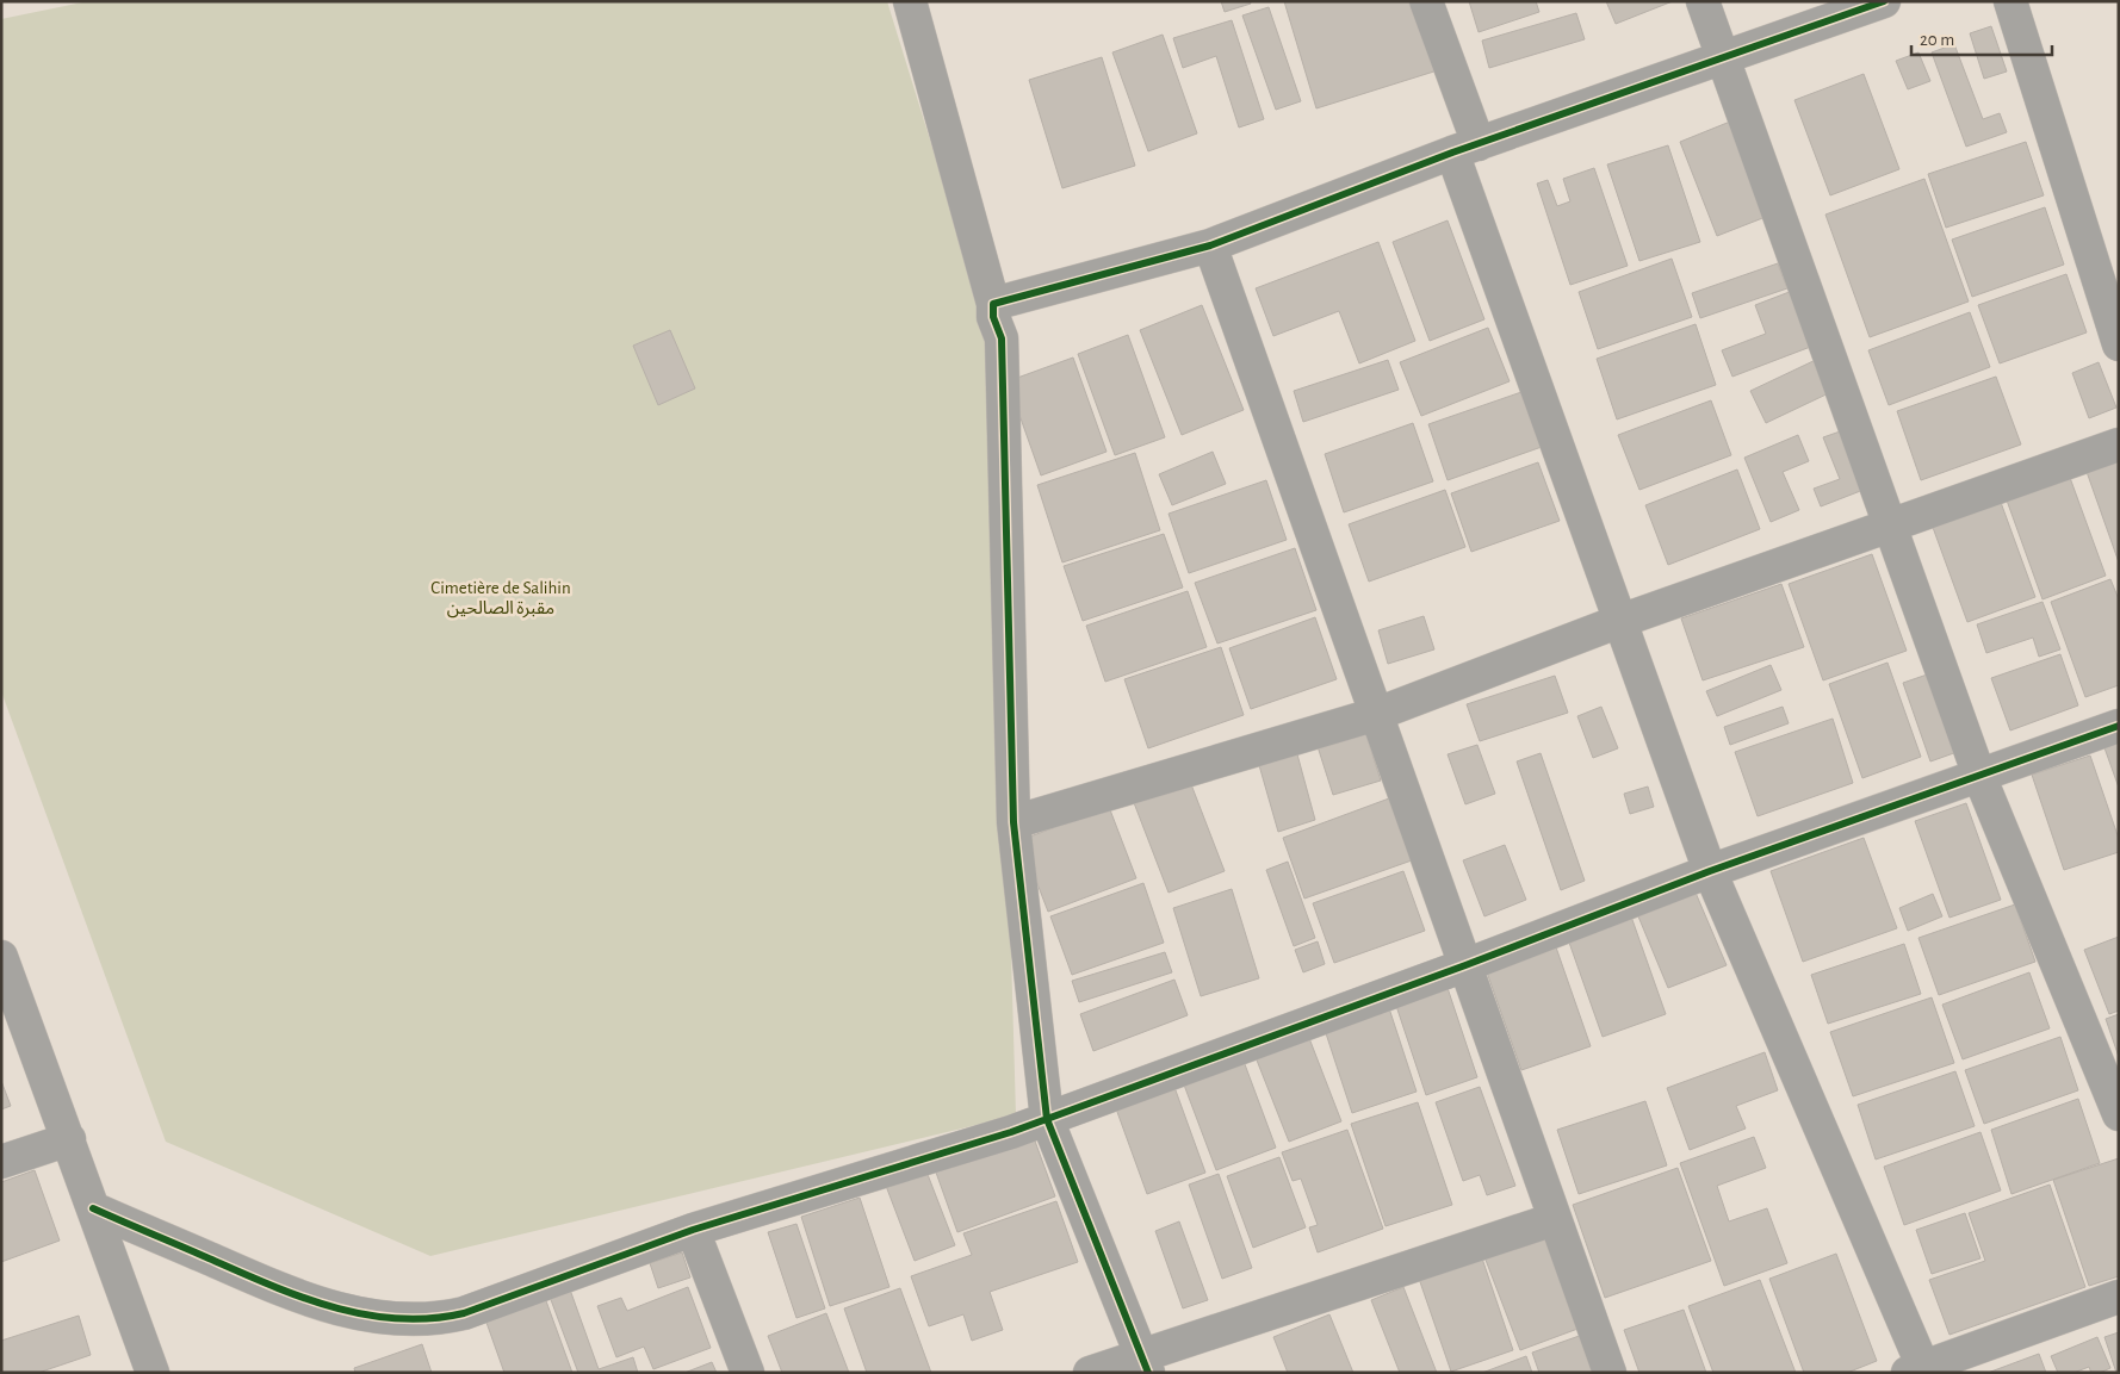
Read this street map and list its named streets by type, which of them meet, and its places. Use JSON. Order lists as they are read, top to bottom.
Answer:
{
  "parks": ["Cimetière de Salihin مقبرة الصالحين"],
  "scale_bar": "20 m"
}
